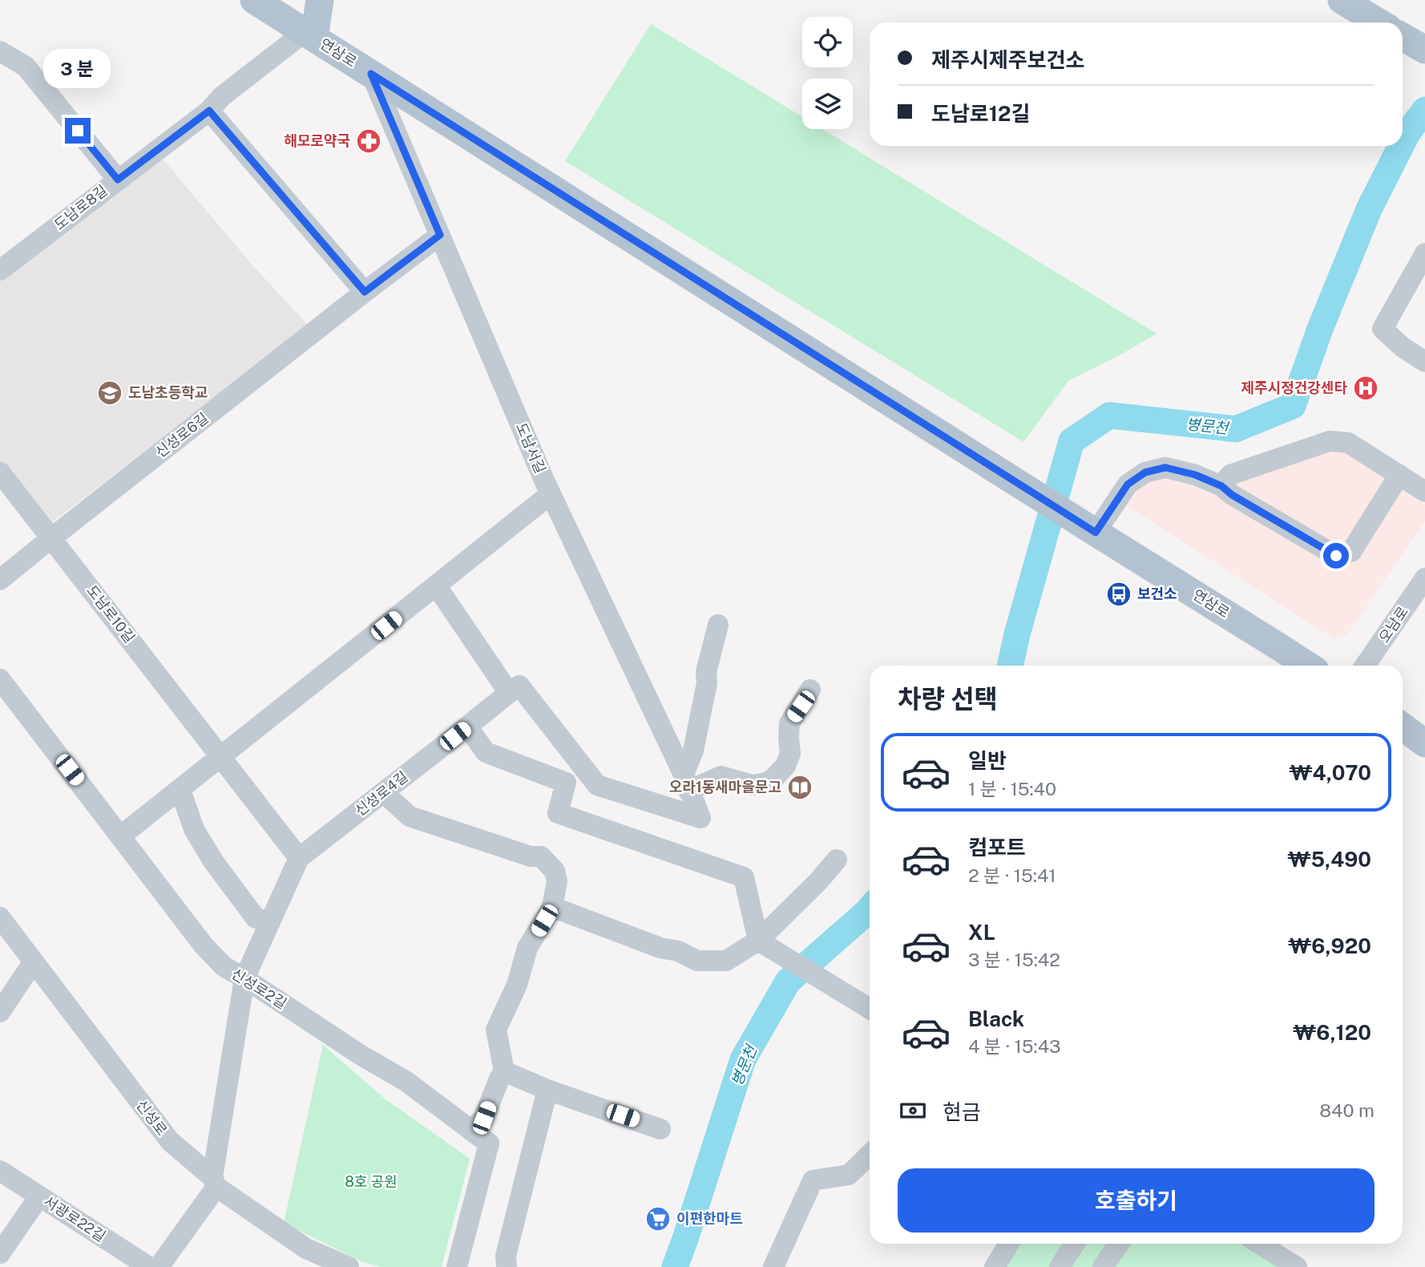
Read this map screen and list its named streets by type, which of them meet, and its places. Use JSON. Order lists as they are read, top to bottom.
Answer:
{
  "streets": {
    "main road": ["연삼로"],
    "street": [
      "도남로8길",
      "신성로6길",
      "도남서길",
      "도남로10길",
      "오남로",
      "신성로4길",
      "신성로2길",
      "신성로",
      "서광로22길"
    ]
  },
  "crossings": [
    ["연삼로", "도남로8길"],
    ["연삼로", "도남서길"],
    ["신성로6길", "도남서길"],
    ["신성로6길", "도남로10길"],
    ["도남서길", "신성로4길"],
    ["도남로10길", "신성로4길"],
    ["신성로4길", "신성로2길"],
    ["신성로4길", "신성로"]
  ],
  "water": ["병문천"],
  "parks": ["8호 공원"],
  "places": {
    "pharmacy": ["해모로약국"],
    "hospital": ["제주시정건강센타"],
    "school or university": ["도남초등학교"],
    "bus stop": ["보건소"],
    "library": ["오라1동새마을문고"],
    "supermarket": ["이편한마트"]
  },
  "page": {
    "banner": ["제주시제주보건소", "도남로12길"],
    "bubble": "3 분",
    "heading": "차량 선택",
    "list": [
      {
        "name": "일반",
        "note": "1 분 · 15:40",
        "value": "₩4,070"
      },
      {
        "name": "컴포트",
        "note": "2 분 · 15:41",
        "value": "₩5,490"
      },
      {
        "name": "XL",
        "note": "3 분 · 15:42",
        "value": "₩6,920"
      },
      {
        "name": "Black",
        "note": "4 분 · 15:43",
        "value": "₩6,120"
      }
    ],
    "pay": ["현금", "840 m"],
    "buttons": "호출하기"
  }
}
